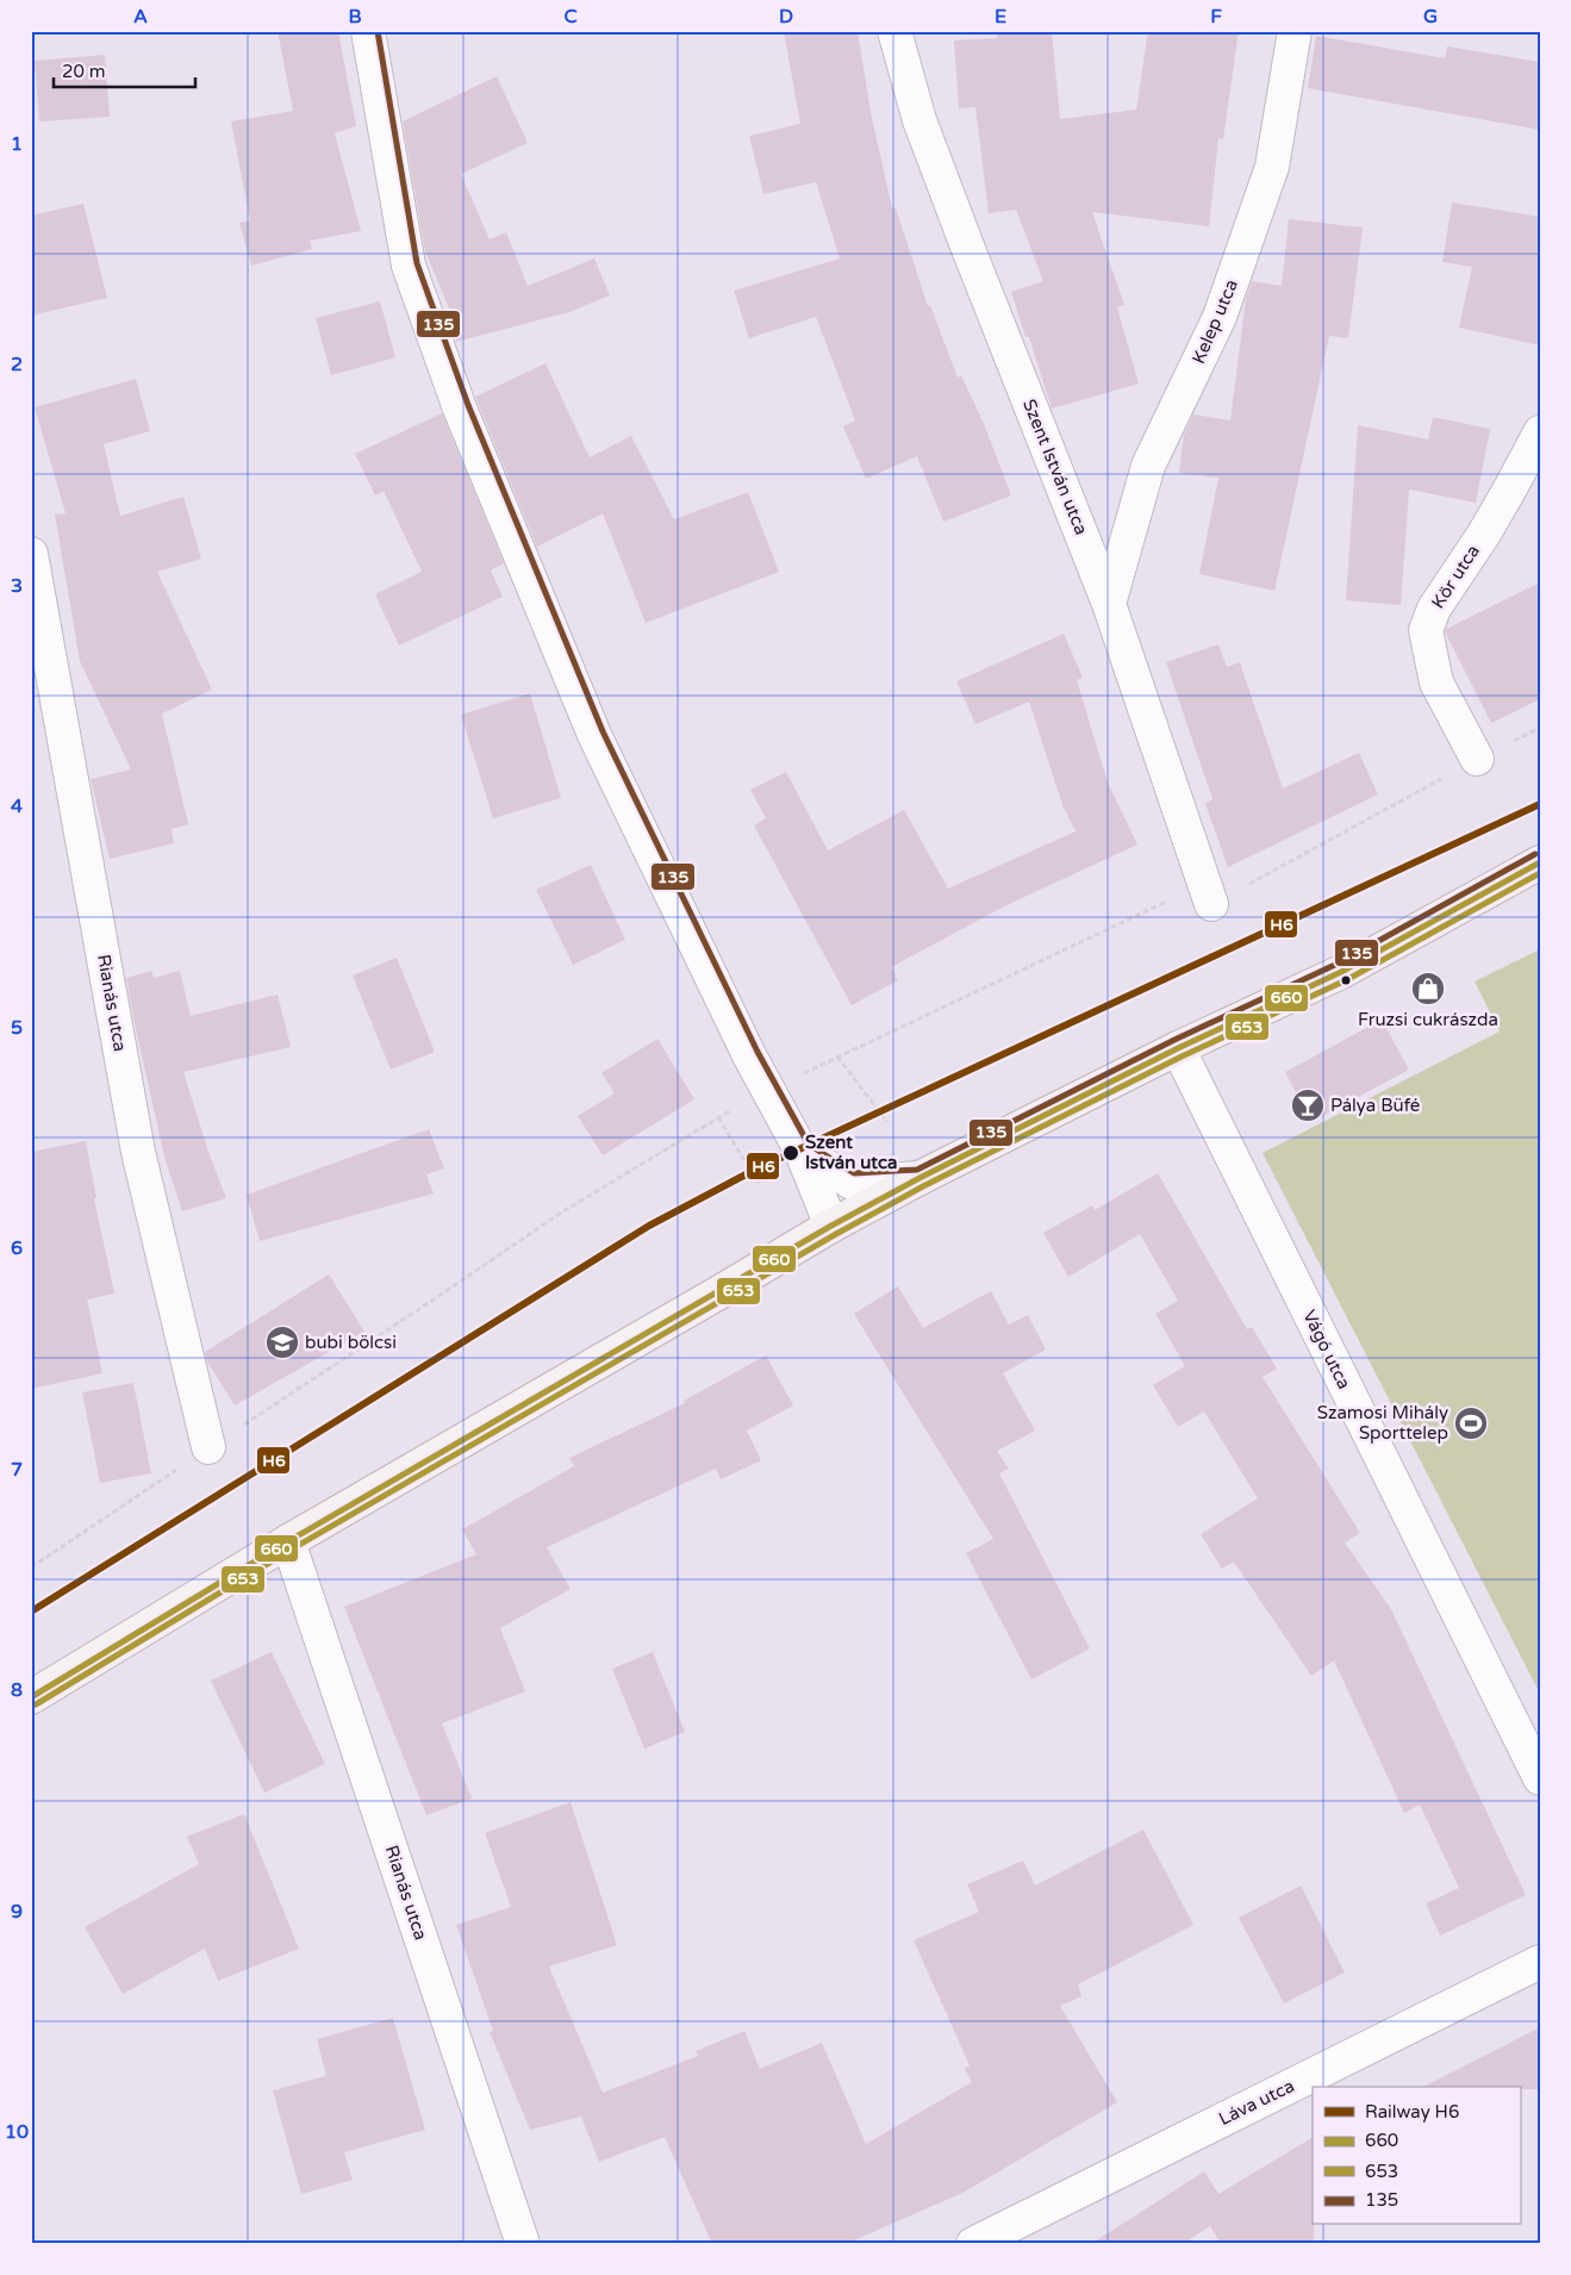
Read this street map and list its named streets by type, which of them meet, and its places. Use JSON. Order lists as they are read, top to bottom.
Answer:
{
  "streets": {
    "street": [
      "Kelep utca",
      "Szent István utca",
      "Kör utca",
      "Rianás utca",
      "Vágó utca",
      "Láva utca"
    ]
  },
  "crossings": [
    ["Kelep utca", "Szent István utca"]
  ],
  "places": {
    "shop": ["Fruzsi cukrászda"],
    "bar": ["Pálya Büfé"],
    "other": ["Szent István utca"],
    "school or university": ["bubi bölcsi"],
    "sports": ["Szamosi Mihály Sporttelep"]
  },
  "lines": [
    "transit line 135",
    "rail line H6",
    "transit line 660",
    "transit line 653"
  ],
  "legend": [
    "Railway H6",
    "660",
    "653",
    "135"
  ],
  "scale_bar": "20 m",
  "grid": {
    "columns": [
      "A",
      "B",
      "C",
      "D",
      "E",
      "F",
      "G"
    ],
    "rows": [
      "1",
      "2",
      "3",
      "4",
      "5",
      "6",
      "7",
      "8",
      "9",
      "10"
    ]
  }
}
